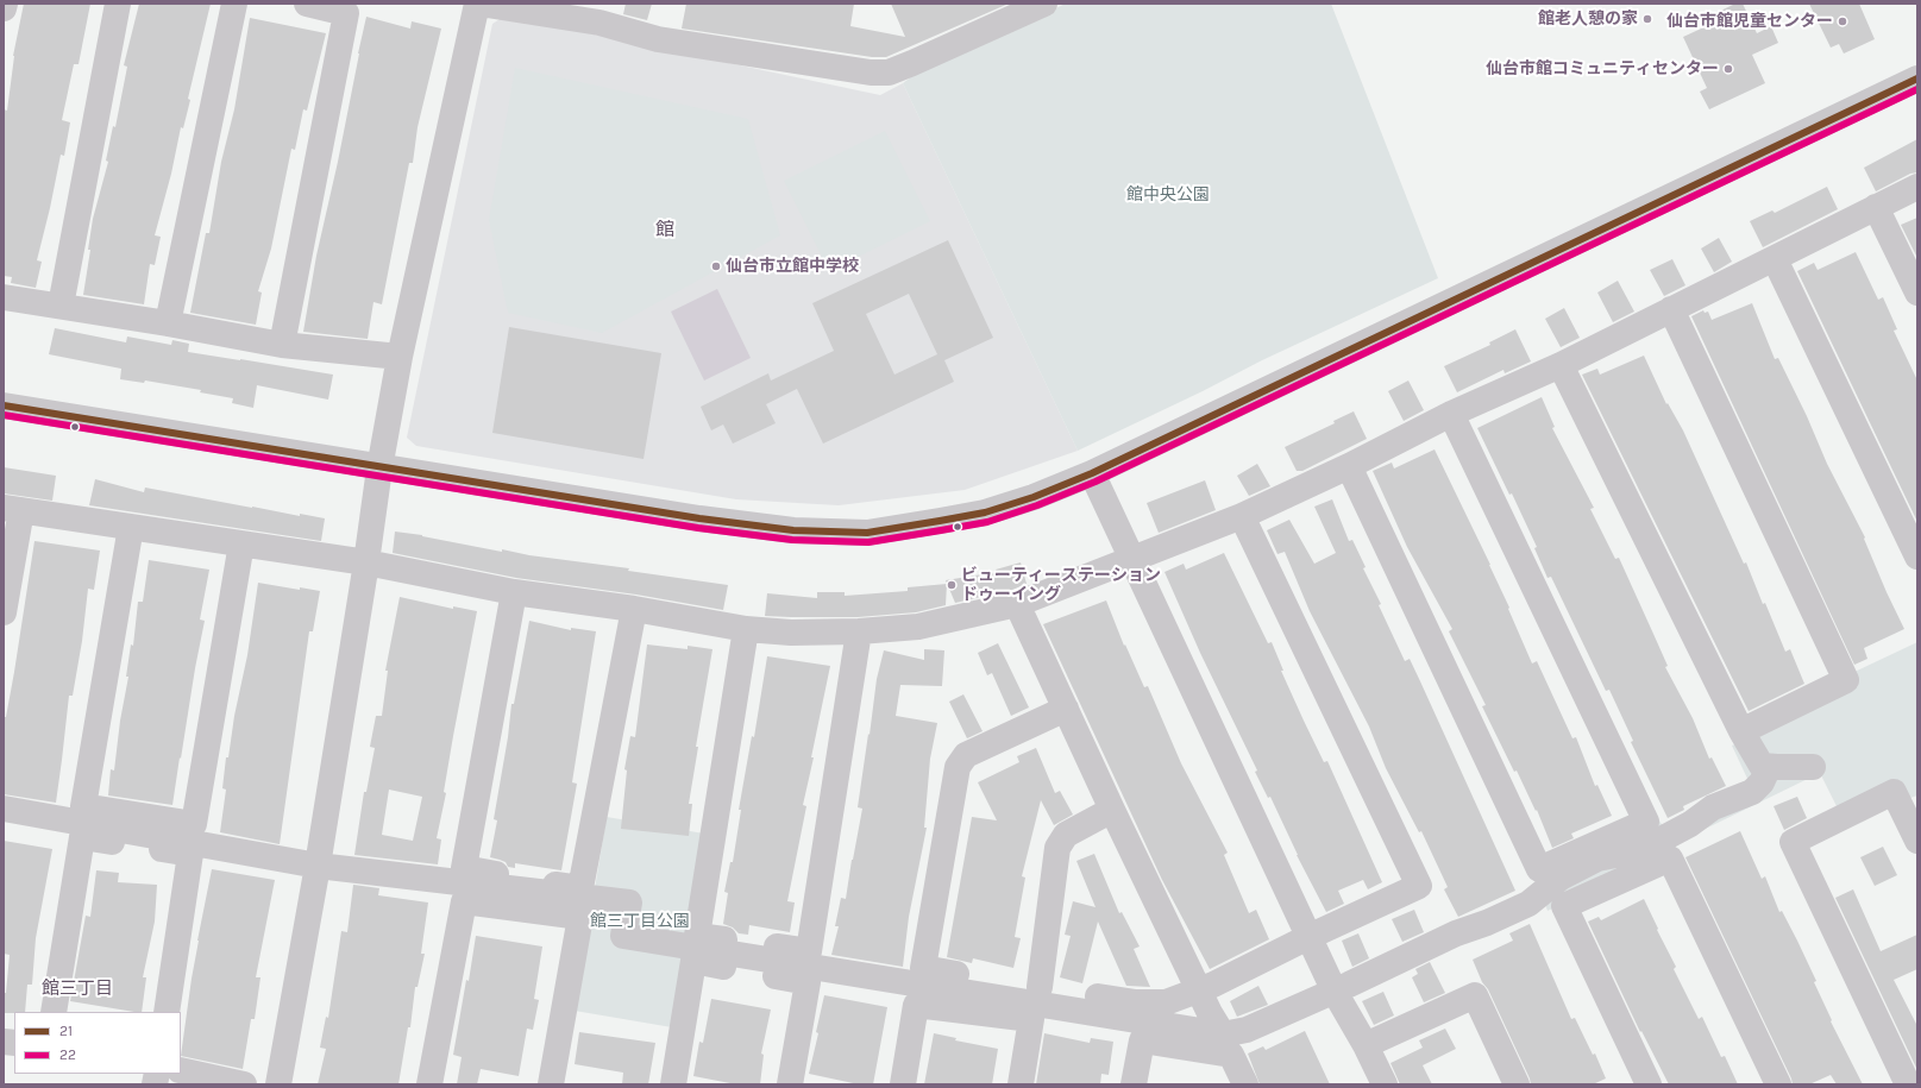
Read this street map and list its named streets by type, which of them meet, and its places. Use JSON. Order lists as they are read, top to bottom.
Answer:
{
  "districts": ["館", "館三丁目"],
  "parks": ["館中央公園", "館三丁目公園"],
  "places": [
    "館老人憩の家",
    "仙台市館児童センター",
    "仙台市館コミュニティセンター",
    "仙台市立館中学校",
    "ビューティーステーション ドゥーイング"
  ],
  "lines": ["transit line 21", "transit line 22"],
  "legend": ["21", "22"]
}
